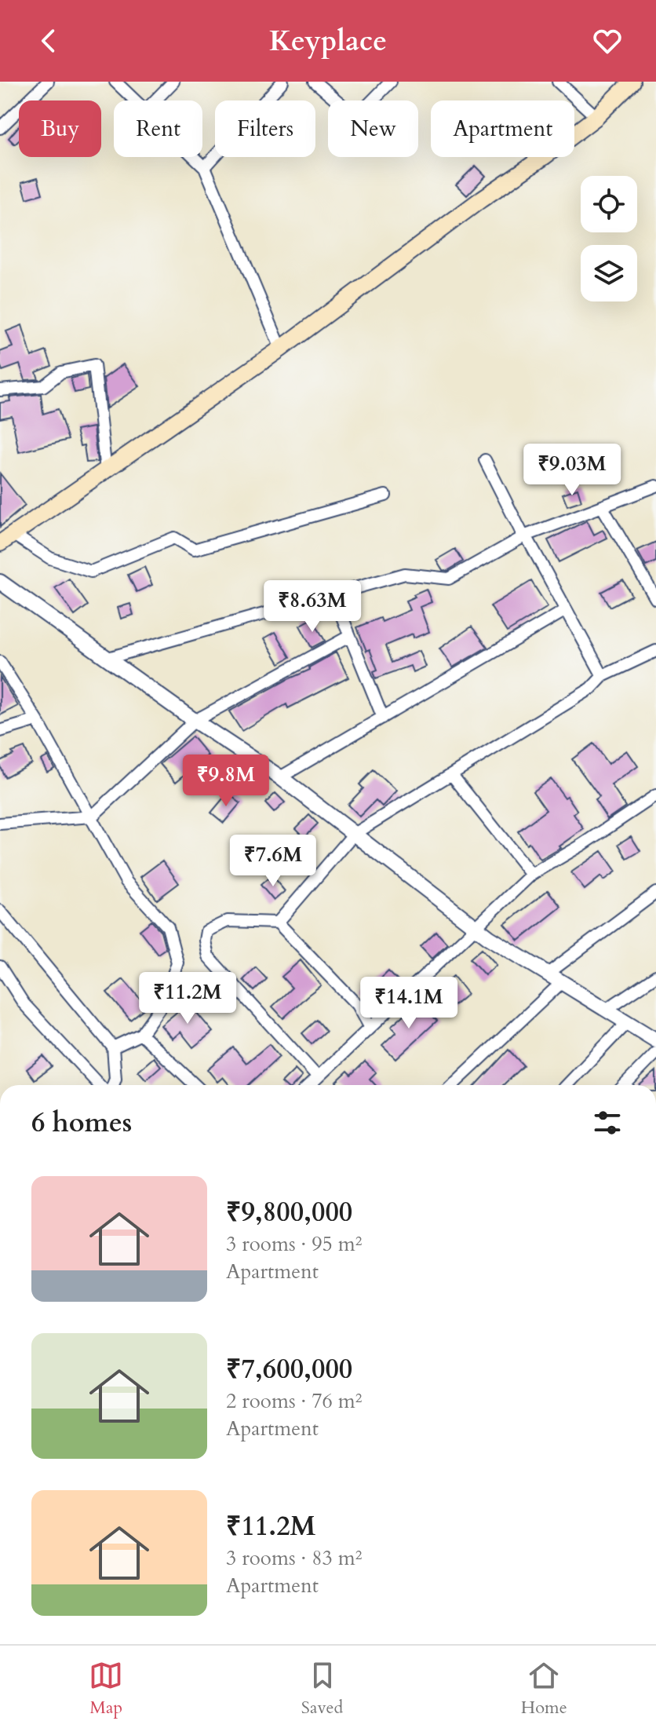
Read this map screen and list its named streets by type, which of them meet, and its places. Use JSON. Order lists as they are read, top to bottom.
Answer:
{
  "page": {
    "header": "Keyplace",
    "chip": [
      "Buy",
      "Rent",
      "Filters",
      "New",
      "Apartment"
    ],
    "price": [
      "₹9.03M",
      "₹8.63M",
      "₹9.8M",
      "₹7.6M",
      "₹11.2M",
      "₹14.1M"
    ],
    "heading": "6 homes",
    "list": [
      {
        "name": "₹9,800,000",
        "note": "3 rooms · 95 m² · Apartment"
      },
      {
        "name": "₹7,600,000",
        "note": "2 rooms · 76 m² · Apartment"
      },
      {
        "name": "₹11.2M",
        "note": "3 rooms · 83 m² · Apartment"
      }
    ],
    "tabs": ["Map", "Saved", "Home"]
  }
}
